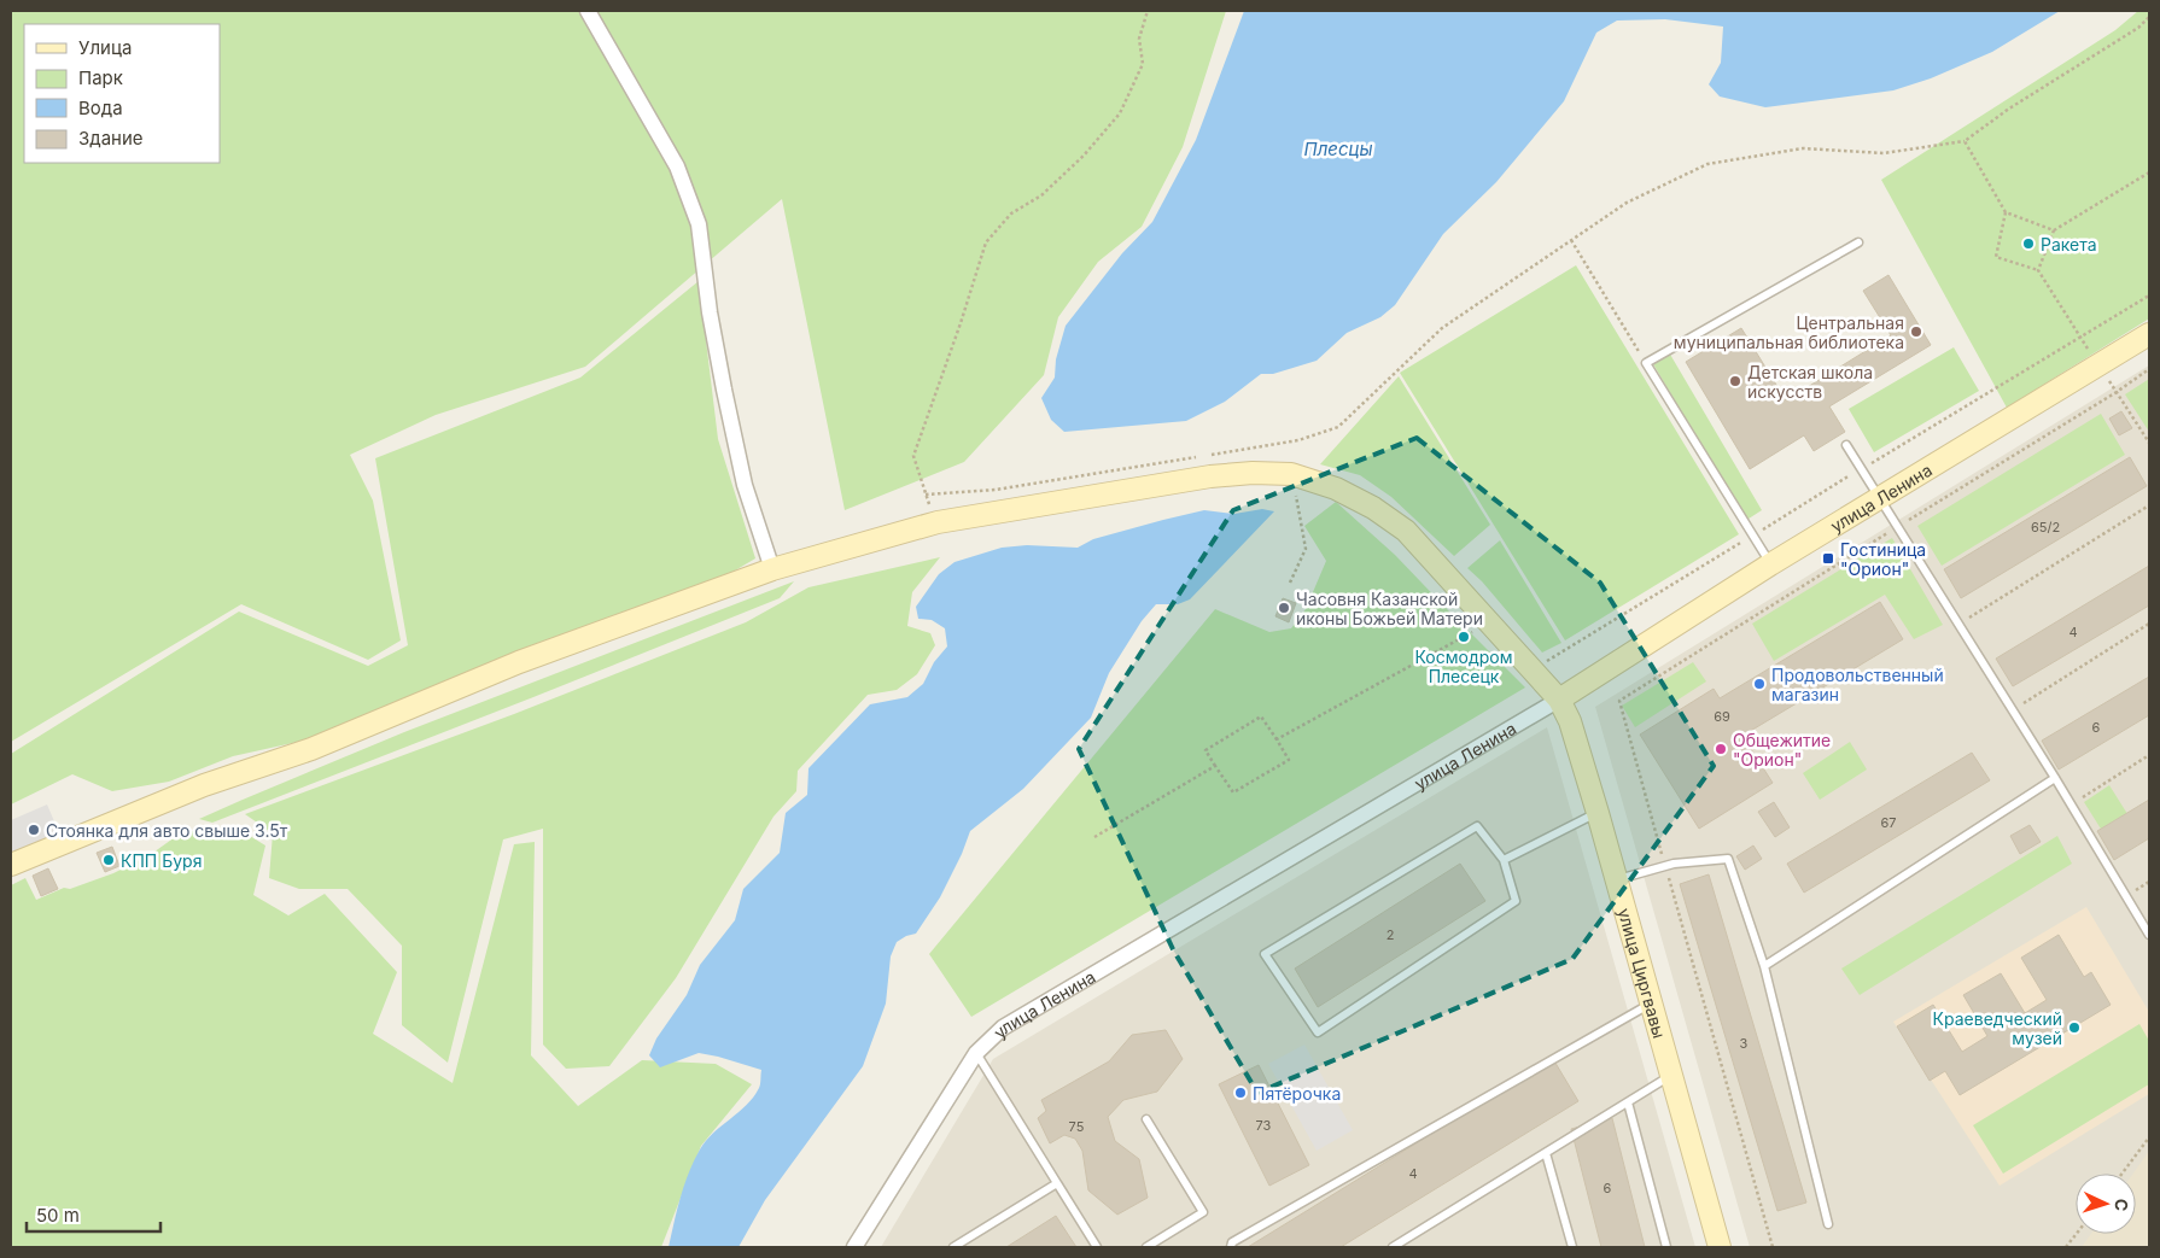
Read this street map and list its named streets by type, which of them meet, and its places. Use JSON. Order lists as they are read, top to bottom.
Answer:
{
  "streets": {
    "main road": ["улица Ленина", "улица Циргвавы"]
  },
  "crossings": [
    ["улица Ленина", "улица Циргвавы"]
  ],
  "water": ["Плесцы"],
  "places": {
    "other": [
      "Ракета",
      "Центральная муниципальная библиотека",
      "Детская школа искусств",
      "Часовня Казанской иконы Божьей Матери",
      "Космодром Плесецк",
      "Продовольственный магазин",
      "Общежитие \"Орион\"",
      "Стоянка для авто свыше 3.5т",
      "КПП Буря",
      "Краеведческий музей",
      "Пятёрочка"
    ],
    "transit": ["Гостиница \"Орион\""]
  },
  "house_numbers": [
    "65/2",
    "4",
    "69",
    "6",
    "67",
    "2",
    "3",
    "73",
    "75",
    "4",
    "6"
  ],
  "legend": [
    "Улица",
    "Парк",
    "Вода",
    "Здание"
  ],
  "scale_bar": "50 m",
  "north": "right"
}
